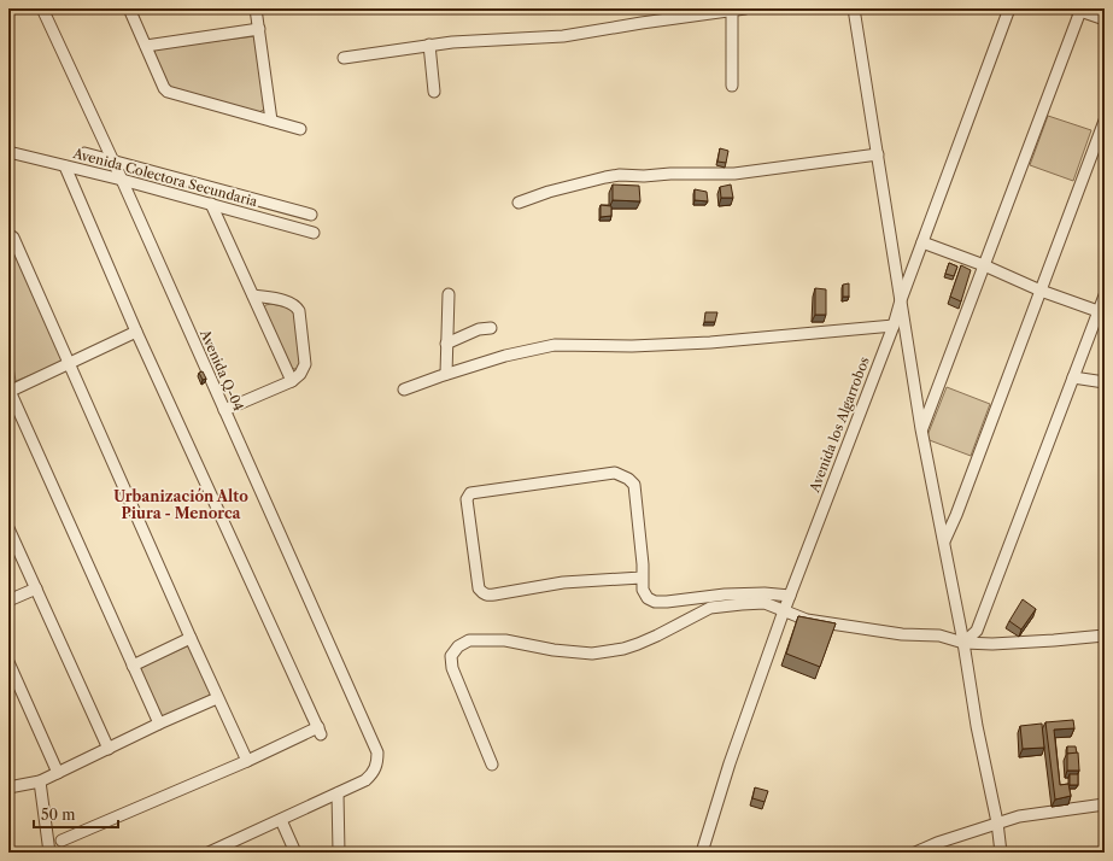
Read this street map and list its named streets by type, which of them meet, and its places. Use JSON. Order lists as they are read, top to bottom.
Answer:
{
  "streets": {
    "street": ["Avenida Colectora Secundaria", "Avenida Q-04", "Avenida los Algarrobos"]
  },
  "crossings": [
    ["Avenida Colectora Secundaria", "Avenida Q-04"]
  ],
  "districts": ["Urbanización Alto Piura - Menorca"],
  "scale_bar": "50 m"
}
